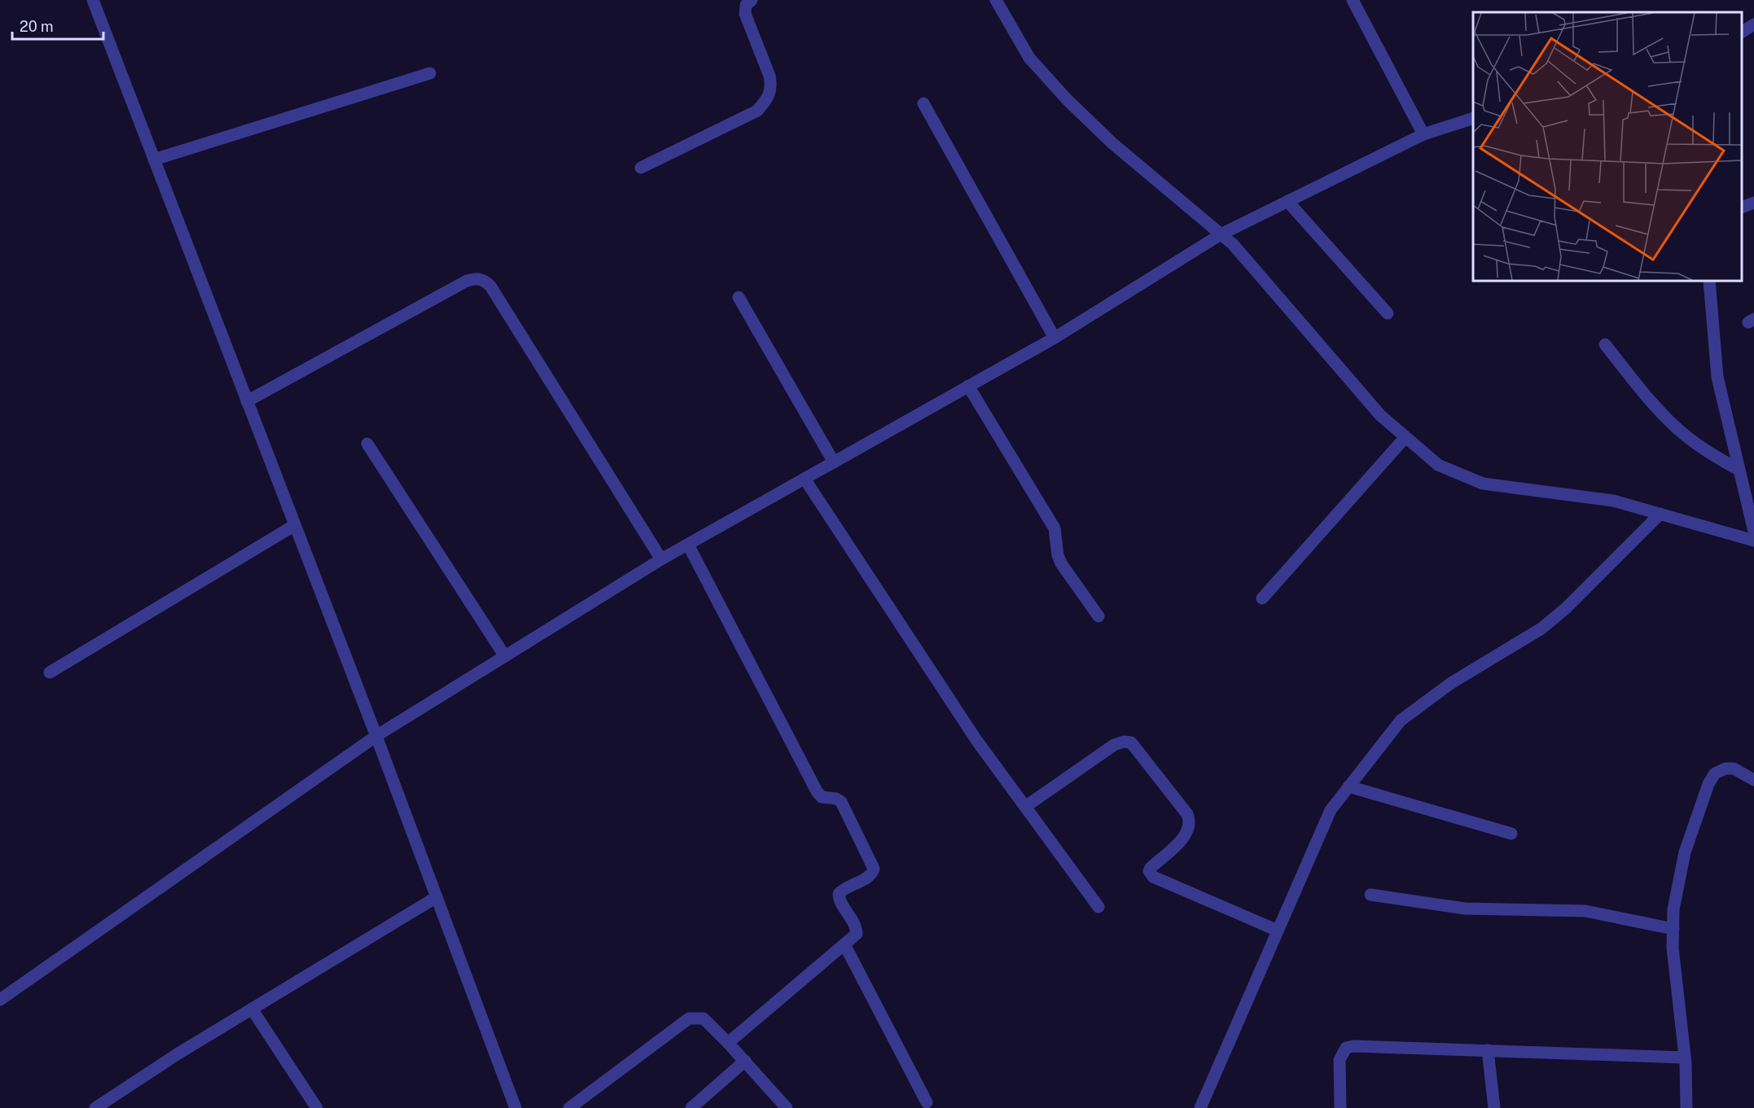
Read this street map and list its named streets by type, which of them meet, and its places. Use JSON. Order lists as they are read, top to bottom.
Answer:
{
  "scale_bar": "20 m"
}
